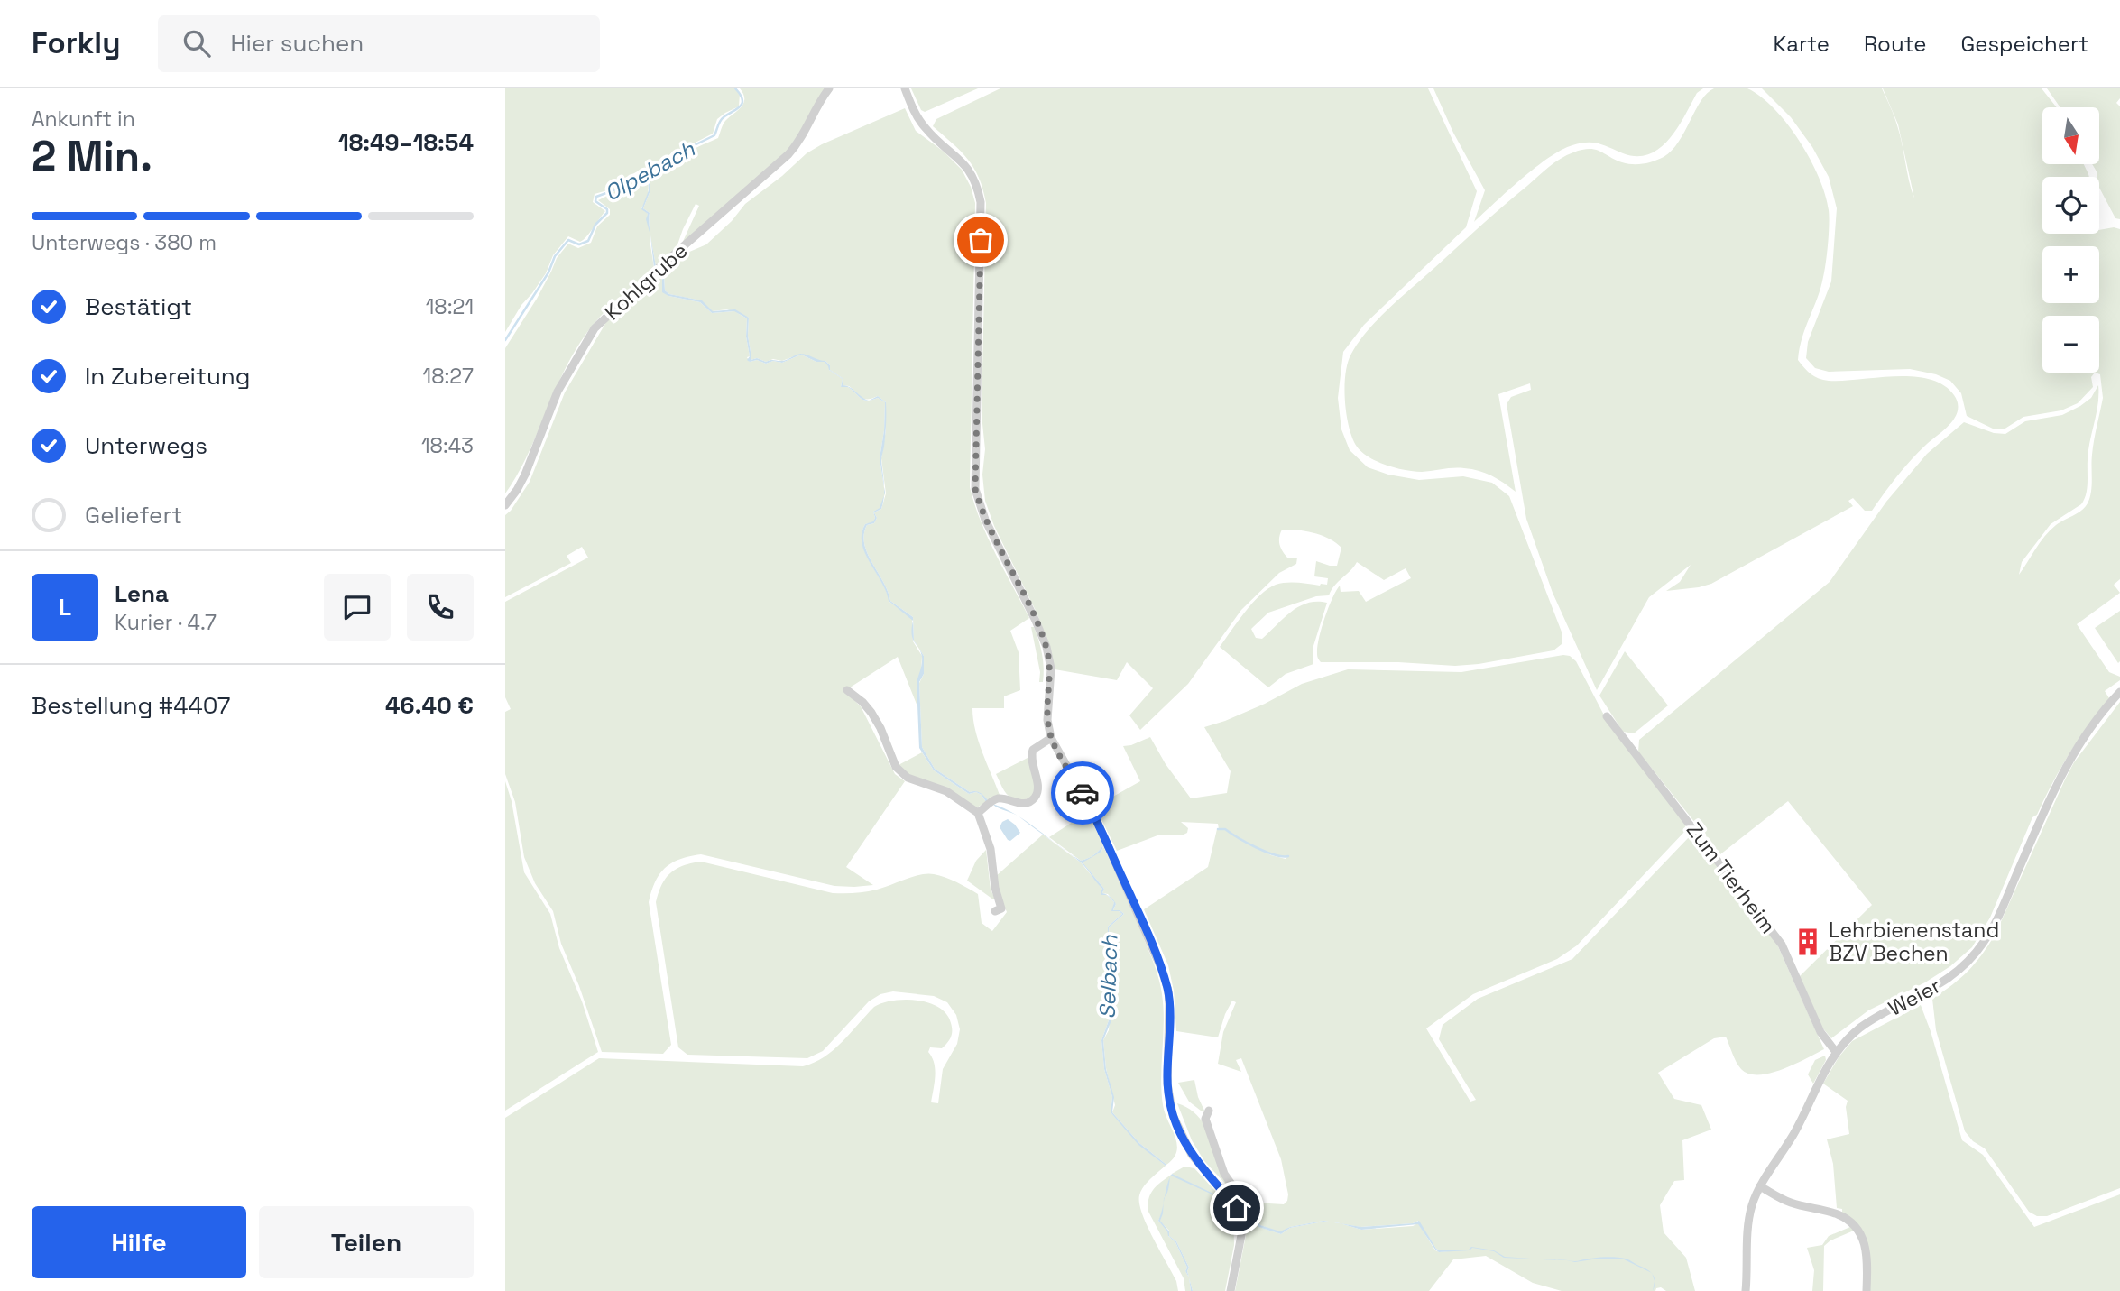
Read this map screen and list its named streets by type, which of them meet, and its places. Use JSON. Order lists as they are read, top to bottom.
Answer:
{
  "streets": {
    "street": ["Kohlgrube", "Zum Tierheim", "Weier"]
  },
  "crossings": [
    ["Zum Tierheim", "Weier"]
  ],
  "water": ["Olpebach", "Selbach"],
  "places": {
    "building": ["Lehrbienenstand BZV Bechen"]
  },
  "north": "bottom",
  "page": {
    "header": "Forkly",
    "search": "Hier suchen",
    "nav": ["Karte", "Route", "Gespeichert"],
    "heading": ["2 Min.", "Ankunft in", "18:49–18:54"],
    "panel": [
      "Lena",
      "Kurier · 4.7",
      "Bestellung #4407",
      "46.40 €"
    ],
    "map_buttons": ["+", "−"],
    "bar": "Unterwegs · 380 m",
    "list": [
      ["Bestätigt", "18:21"],
      ["In Zubereitung", "18:27"],
      ["Unterwegs", "18:43"],
      "Geliefert"
    ],
    "round": "L",
    "buttons": ["Hilfe", "Teilen"]
  }
}
